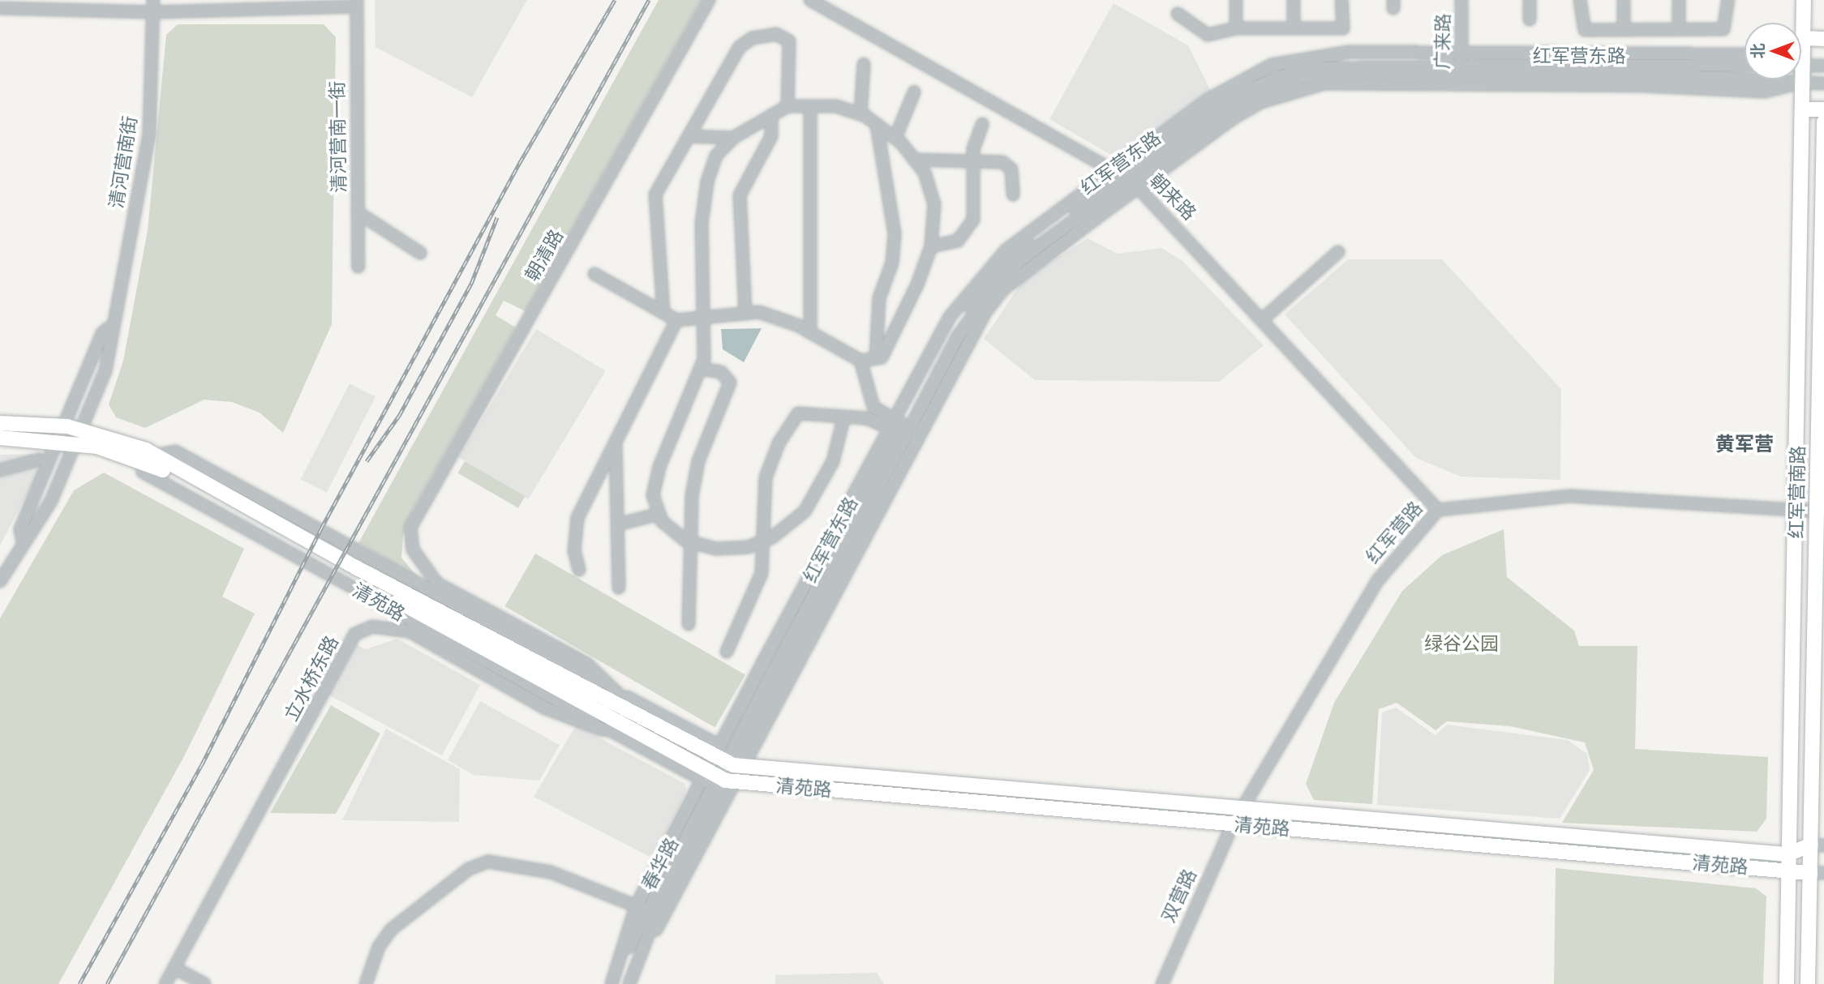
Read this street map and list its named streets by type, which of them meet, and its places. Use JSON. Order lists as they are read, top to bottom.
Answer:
{
  "streets": {
    "main road": ["红军营南路", "清苑路"],
    "street": [
      "广来路",
      "红军营东路",
      "清河营南一街",
      "清河营南街",
      "朝来路",
      "朝清路",
      "红军营路",
      "立水桥东路",
      "春华路",
      "双营路"
    ]
  },
  "crossings": [
    ["广来路", "红军营东路"],
    ["红军营东路", "朝来路"],
    ["红军营东路", "清苑路"],
    ["红军营东路", "春华路"],
    ["清河营南街", "清苑路"],
    ["朝来路", "红军营路"],
    ["朝清路", "清苑路"],
    ["红军营南路", "红军营路"],
    ["红军营南路", "清苑路"],
    ["红军营路", "清苑路"],
    ["红军营路", "双营路"],
    ["清苑路", "立水桥东路"],
    ["清苑路", "春华路"],
    ["清苑路", "双营路"]
  ],
  "districts": ["黄军营"],
  "parks": ["绿谷公园"],
  "north": "left"
}
